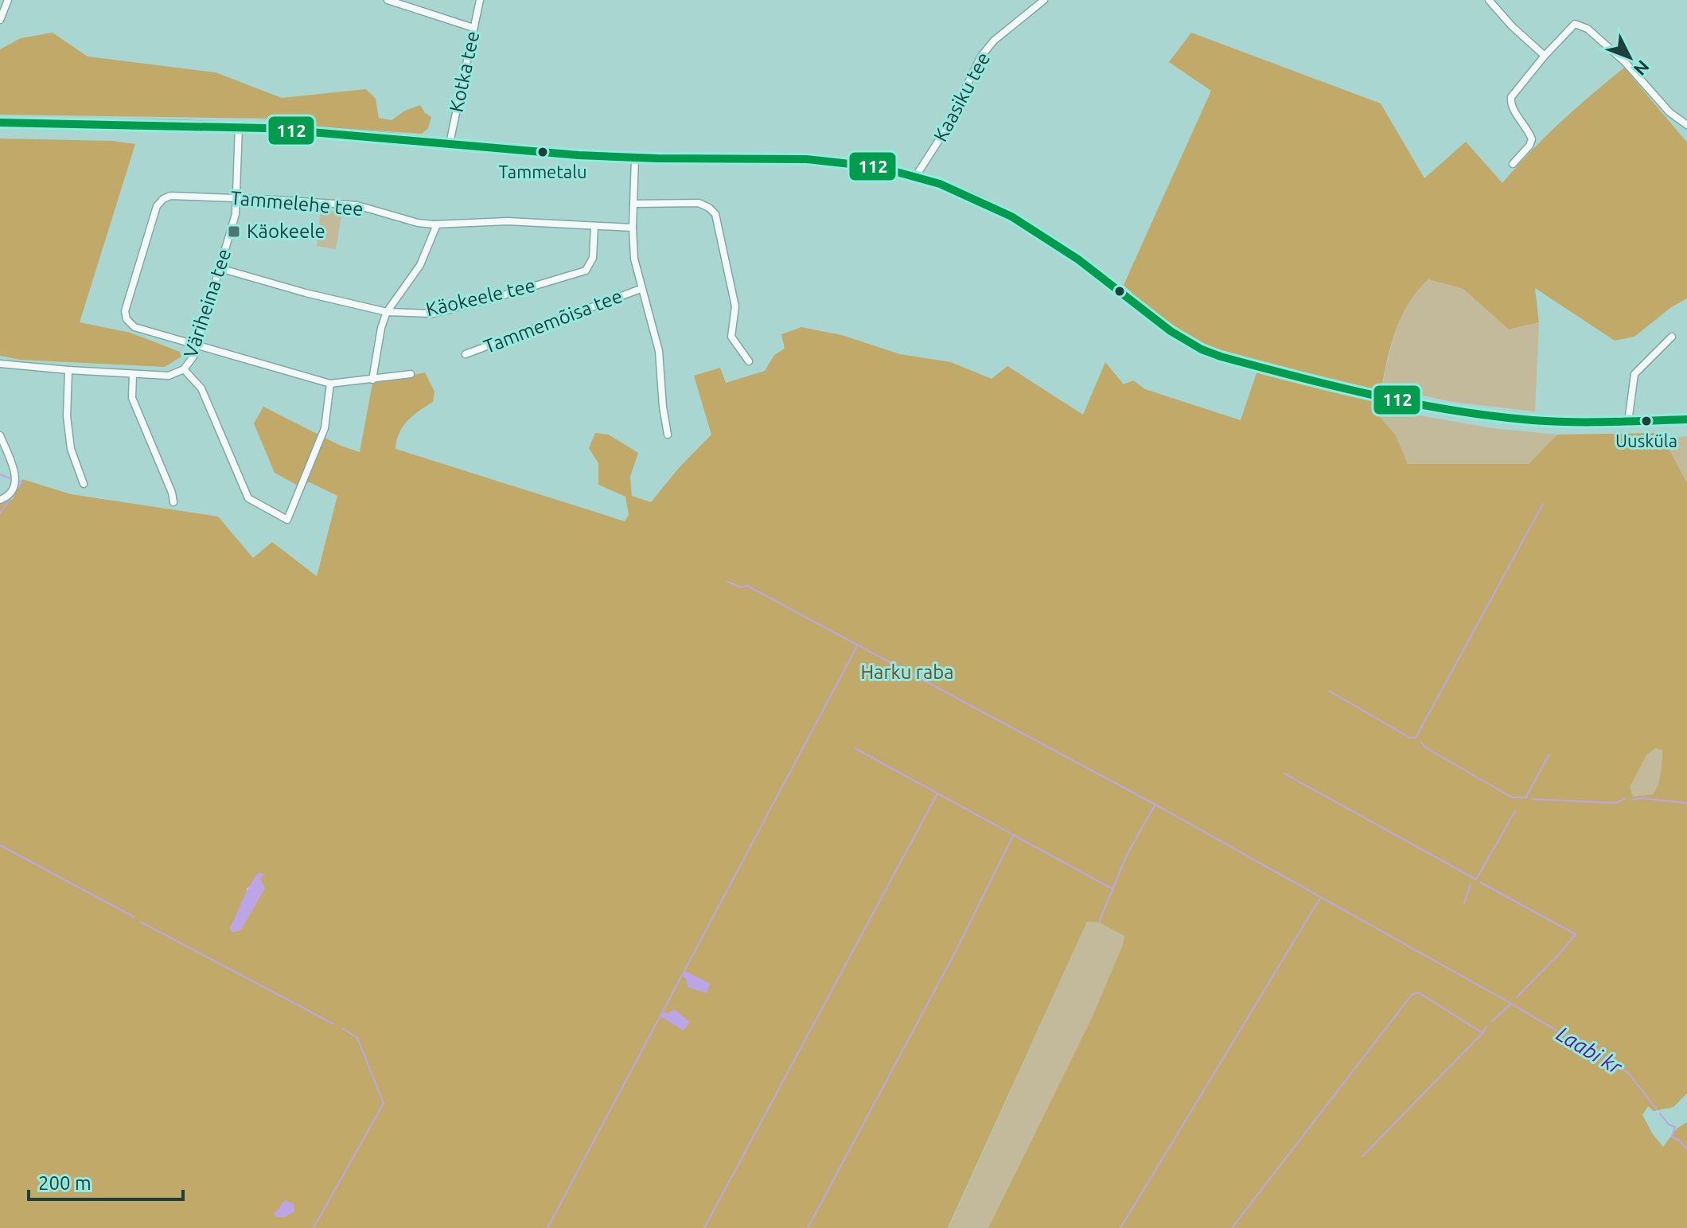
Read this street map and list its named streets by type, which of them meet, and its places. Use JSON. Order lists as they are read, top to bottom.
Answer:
{
  "streets": {
    "street": [
      "Kotka tee",
      "Kaasiku tee",
      "Tammelehe tee",
      "Käokeele tee",
      "Väriheina tee",
      "Tammemõisa tee"
    ]
  },
  "crossings": [
    ["Tammelehe tee", "Käokeele tee"],
    ["Tammelehe tee", "Väriheina tee"],
    ["Käokeele tee", "Väriheina tee"]
  ],
  "water": ["Laabi kr"],
  "parks": ["Harku raba"],
  "places": {
    "other": ["Tammetalu", "Uusküla"],
    "transit": ["Käokeele"]
  },
  "lines": ["transit line 112"],
  "scale_bar": "200 m",
  "north": "bottom right"
}
